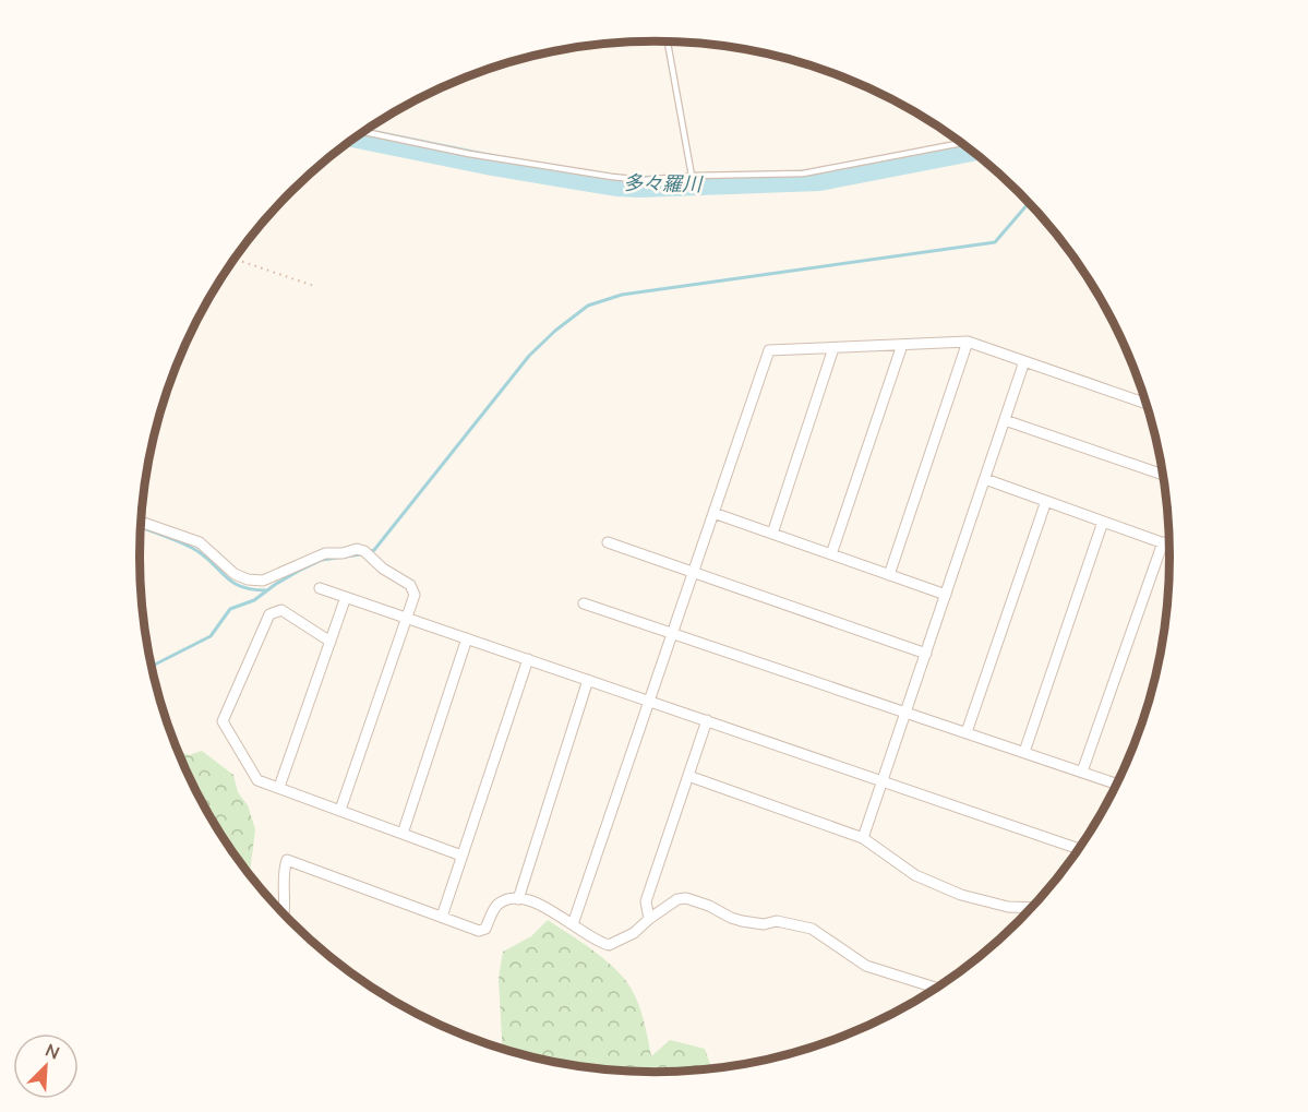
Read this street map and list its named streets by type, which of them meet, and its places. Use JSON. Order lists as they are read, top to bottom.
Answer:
{
  "water": ["多々羅川"],
  "north": "top right"
}
